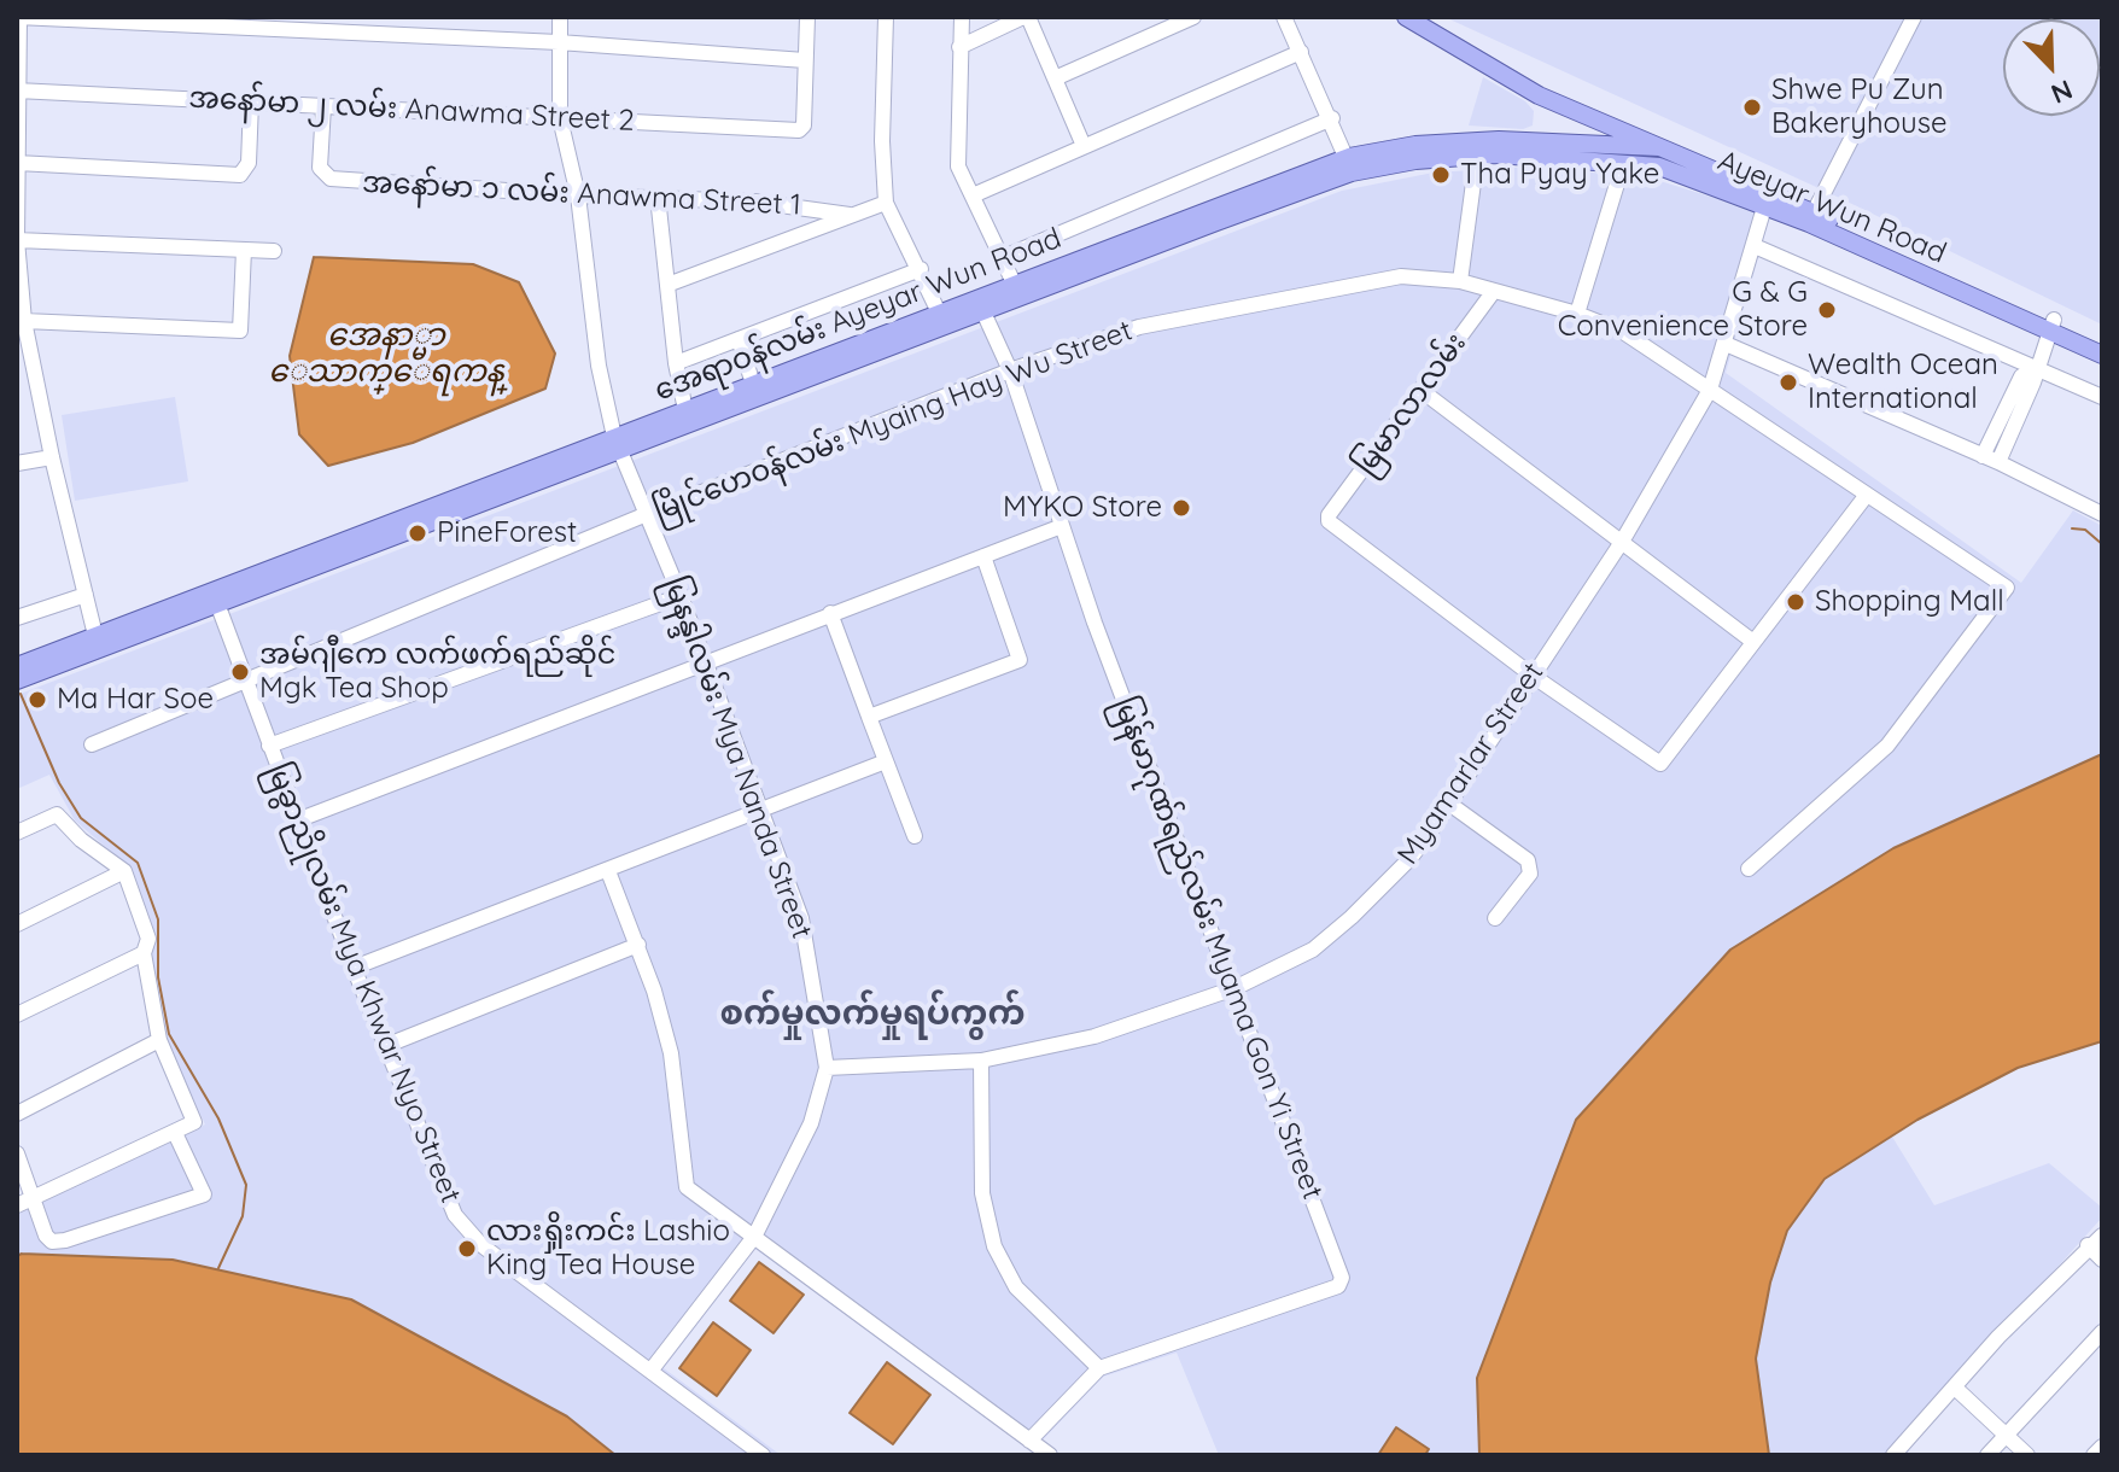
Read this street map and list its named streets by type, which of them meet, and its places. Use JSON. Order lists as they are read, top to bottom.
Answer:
{
  "streets": {
    "main road": ["Ayeyar Wun Road", "အေရာဝန်လမ်း Ayeyar Wun Road"],
    "street": [
      "အနော်မာ ၂ လမ်း Anawma Street 2",
      "အနော်မာ ၁ လမ်း Anawma Street 1",
      "မြမာလာလမ်း",
      "မြိုင်ဟေဝန်လမ်း Myaing Hay Wu Street",
      "မြနန္ဒါလမ်း Mya Nanda Street",
      "Myamarlar Street",
      "မြန်မာဂုဏ်ရည်လမ်း Myama Gon Yi Street",
      "မြခွာညိုလမ်း Mya Khwar Nyo Street"
    ]
  },
  "crossings": [
    ["အနော်မာ ၂ လမ်း Anawma Street 2", "အနော်မာ ၁ လမ်း Anawma Street 1"],
    ["အနော်မာ ၂ လမ်း Anawma Street 2", "မြနန္ဒါလမ်း Mya Nanda Street"],
    ["အနော်မာ ၁ လမ်း Anawma Street 1", "မြနန္ဒါလမ်း Mya Nanda Street"],
    ["Ayeyar Wun Road", "အေရာဝန်လမ်း Ayeyar Wun Road"],
    ["Ayeyar Wun Road", "Myamarlar Street"],
    ["အေရာဝန်လမ်း Ayeyar Wun Road", "မြနန္ဒါလမ်း Mya Nanda Street"],
    ["အေရာဝန်လမ်း Ayeyar Wun Road", "မြန်မာဂုဏ်ရည်လမ်း Myama Gon Yi Street"],
    ["အေရာဝန်လမ်း Ayeyar Wun Road", "မြခွာညိုလမ်း Mya Khwar Nyo Street"],
    ["မြမာလာလမ်း", "မြိုင်ဟေဝန်လမ်း Myaing Hay Wu Street"],
    ["မြမာလာလမ်း", "Myamarlar Street"],
    ["မြိုင်ဟေဝန်လမ်း Myaing Hay Wu Street", "မြနန္ဒါလမ်း Mya Nanda Street"],
    ["မြိုင်ဟေဝန်လမ်း Myaing Hay Wu Street", "Myamarlar Street"],
    ["မြိုင်ဟေဝန်လမ်း Myaing Hay Wu Street", "မြန်မာဂုဏ်ရည်လမ်း Myama Gon Yi Street"],
    ["မြိုင်ဟေဝန်လမ်း Myaing Hay Wu Street", "မြခွာညိုလမ်း Mya Khwar Nyo Street"],
    ["မြနန္ဒါလမ်း Mya Nanda Street", "Myamarlar Street"],
    ["မြနန္ဒါလမ်း Mya Nanda Street", "မြခွာညိုလမ်း Mya Khwar Nyo Street"],
    ["Myamarlar Street", "မြန်မာဂုဏ်ရည်လမ်း Myama Gon Yi Street"]
  ],
  "districts": ["စက်မှုလက်မှုရပ်ကွက်"],
  "water": ["အေနာ္မာ ေသာက္ေရကန္"],
  "places": [
    "Shwe Pu Zun Bakeryhouse",
    "Tha Pyay Yake",
    "G & G Convenience Store",
    "Wealth Ocean International",
    "MYKO Store",
    "PineForest",
    "Shopping Mall",
    "အမ်ဂျီကေ လက်ဖက်ရည်ဆိုင် Mgk Tea Shop",
    "Ma Har Soe",
    "လားရှိုးကင်း Lashio King Tea House"
  ],
  "north": "bottom right"
}
